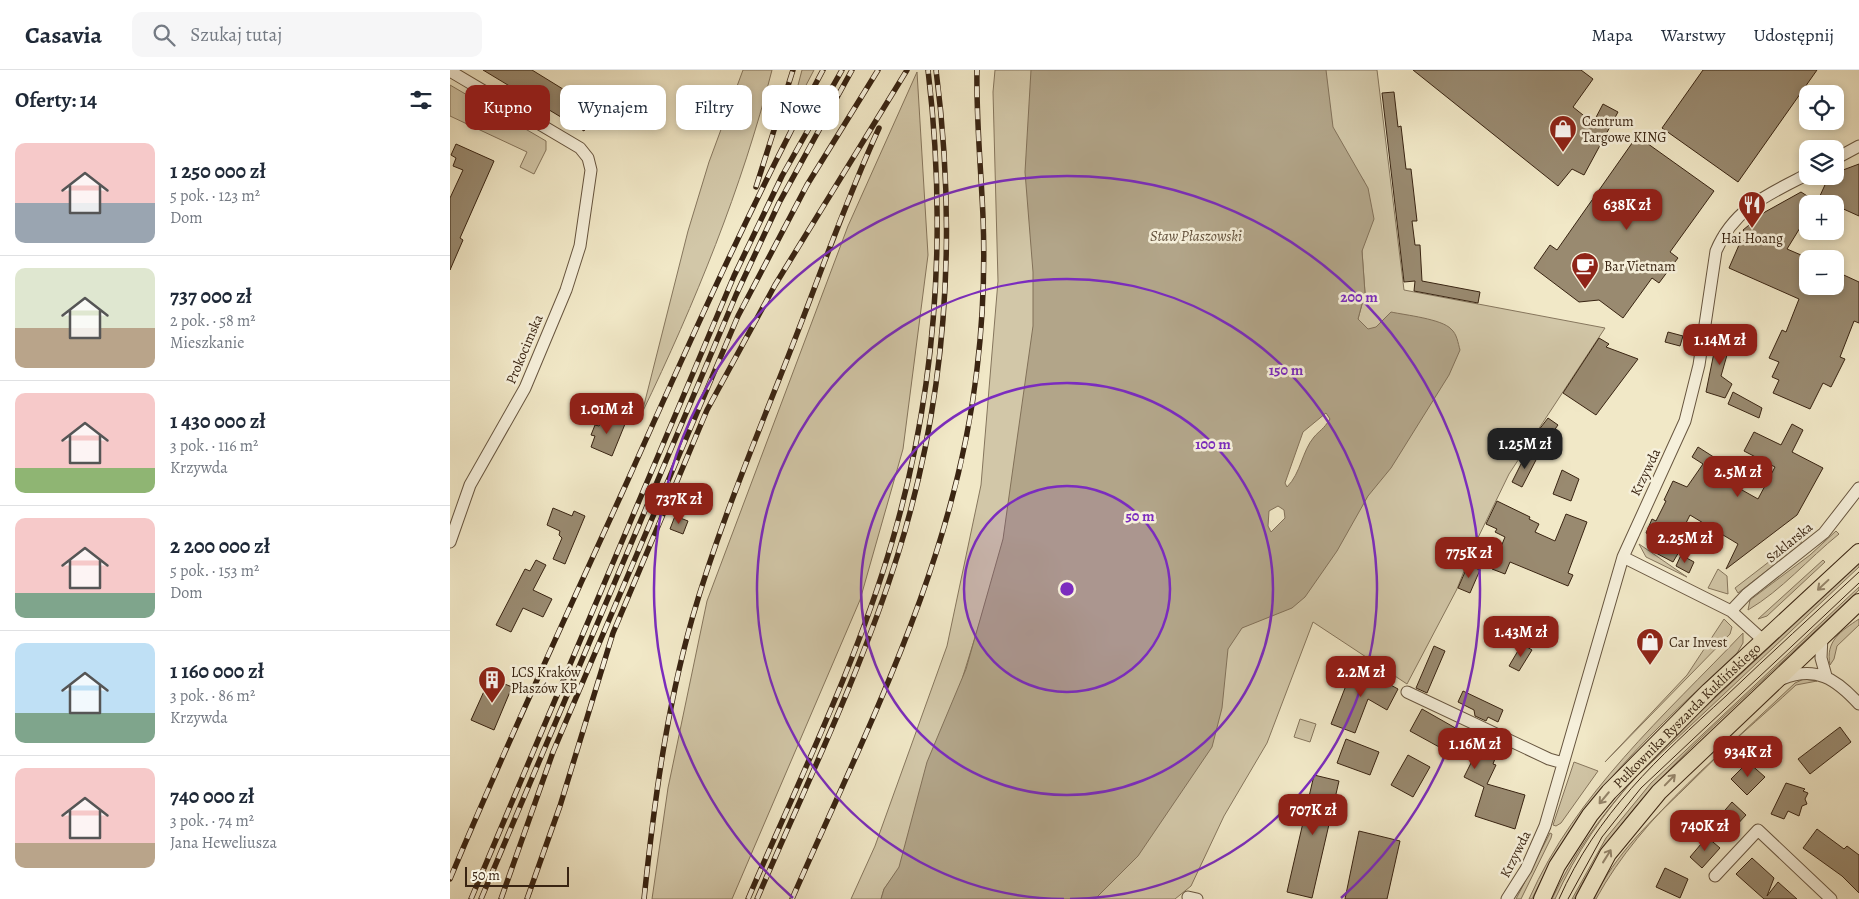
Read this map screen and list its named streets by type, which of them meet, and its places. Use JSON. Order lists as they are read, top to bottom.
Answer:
{
  "streets": {
    "main road": ["Pułkownika Ryszarda Kuklińskiego"],
    "street": ["Prokocimska", "Krzywda", "Szklarska"]
  },
  "water": ["Staw Płaszowski"],
  "places": {
    "shop": ["Centrum Targowe KING", "Car Invest"],
    "restaurant": ["Hai Hoang"],
    "cafe": ["Bar Vietnam"],
    "building": ["LCS Kraków Płaszów KP"]
  },
  "scale_bar": "50 m",
  "page": {
    "header": "Casavia",
    "search": "Szukaj tutaj",
    "nav": ["Mapa", "Warstwy", "Udostępnij"],
    "heading": "Oferty: 14",
    "map_buttons": ["+", "−"],
    "chip": [
      "Kupno",
      "Wynajem",
      "Filtry",
      "Nowe"
    ],
    "list": [
      {
        "name": "1 250 000 zł",
        "note": "5 pok. · 123 m² · Dom"
      },
      {
        "name": "737 000 zł",
        "note": "2 pok. · 58 m² · Mieszkanie"
      },
      {
        "name": "1 430 000 zł",
        "note": "3 pok. · 116 m² · Krzywda"
      },
      {
        "name": "2 200 000 zł",
        "note": "5 pok. · 153 m² · Dom"
      },
      {
        "name": "1 160 000 zł",
        "note": "3 pok. · 86 m² · Krzywda"
      },
      {
        "name": "740 000 zł",
        "note": "3 pok. · 74 m² · Jana Heweliusza"
      }
    ],
    "price": [
      "638K zł",
      "1.14M zł",
      "1.01M zł",
      "1.25M zł",
      "2.5M zł",
      "737K zł",
      "2.25M zł",
      "775K zł",
      "1.43M zł",
      "2.2M zł",
      "1.16M zł",
      "934K zł",
      "707K zł",
      "740K zł"
    ],
    "scale": "50 m"
  },
  "rings": [
    "200 m",
    "150 m",
    "100 m",
    "50 m"
  ]
}
